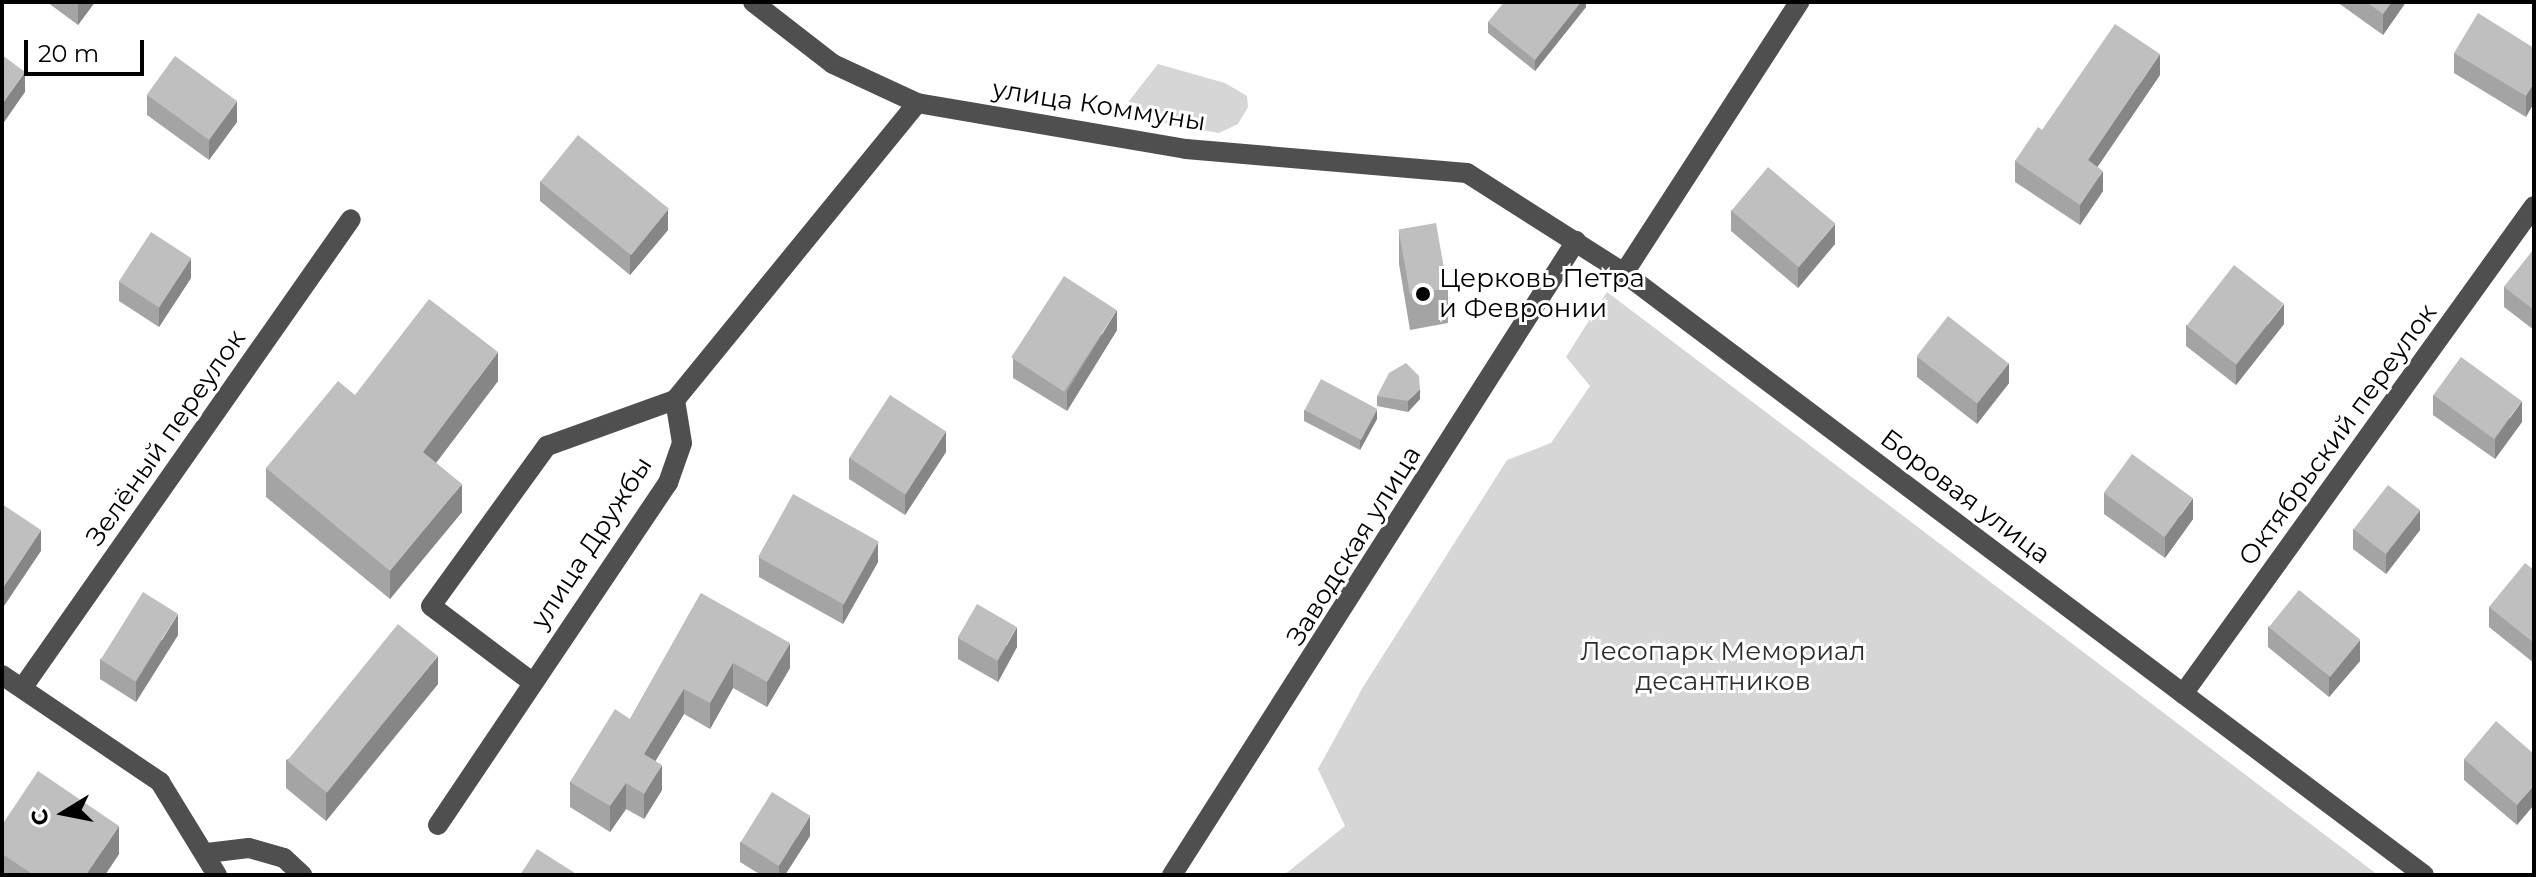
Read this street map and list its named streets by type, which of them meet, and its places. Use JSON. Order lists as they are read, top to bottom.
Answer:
{
  "streets": {
    "street": [
      "улица Коммуны",
      "Октябрьский переулок",
      "Зелёный переулок",
      "Боровая улица",
      "улица Дружбы",
      "Заводская улица"
    ]
  },
  "crossings": [
    ["улица Коммуны", "Боровая улица"],
    ["Октябрьский переулок", "Боровая улица"],
    ["Боровая улица", "Заводская улица"]
  ],
  "parks": ["Лесопарк Мемориал десантников"],
  "places": ["Церковь Петра и Февронии"],
  "scale_bar": "20 m",
  "north": "left"
}
